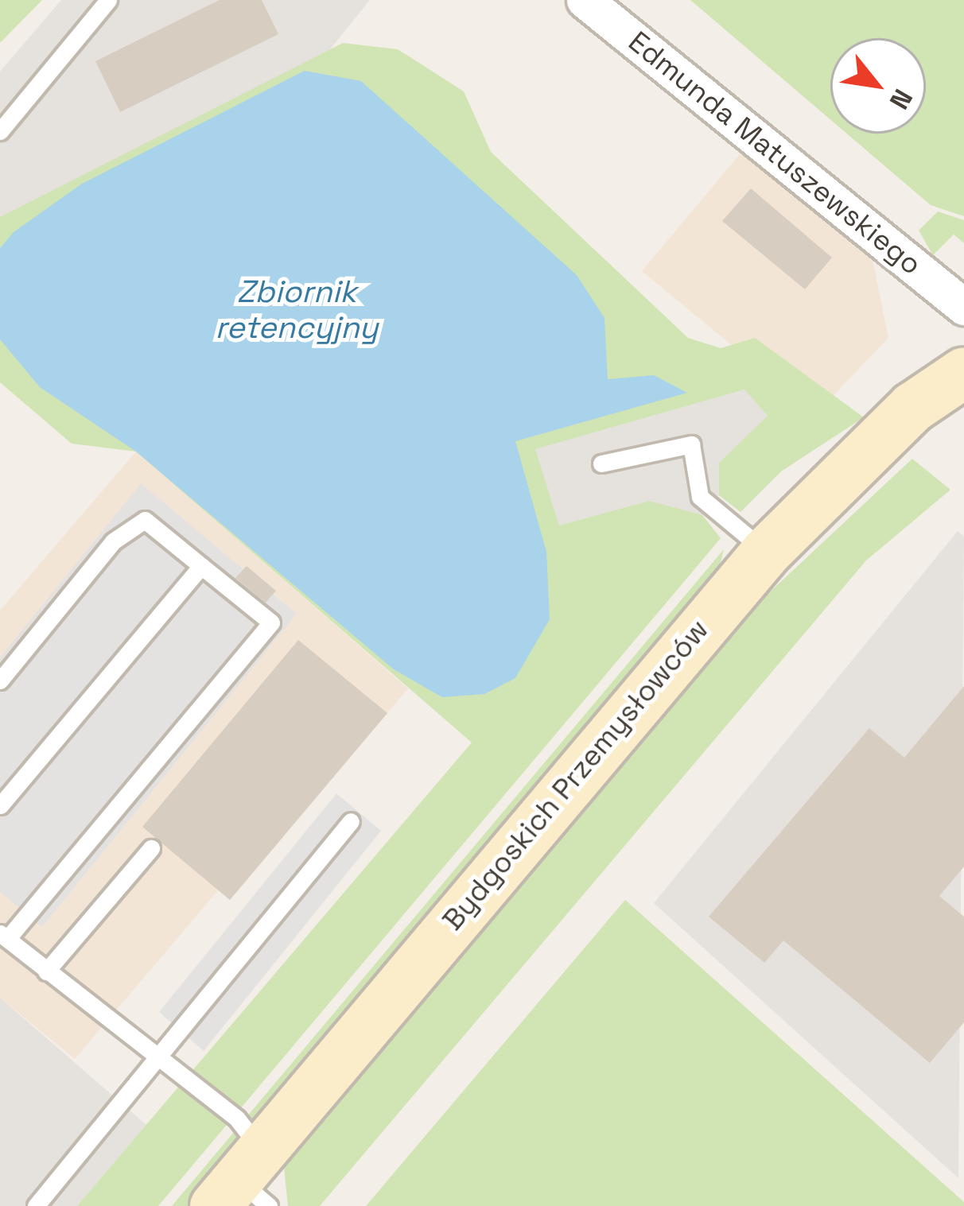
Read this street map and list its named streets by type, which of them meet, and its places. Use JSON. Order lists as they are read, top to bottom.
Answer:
{
  "streets": {
    "street": ["Edmunda Matuszewskiego", "Bydgoskich Przemysłowców"]
  },
  "water": ["Zbiornik retencyjny"],
  "north": "bottom right"
}
